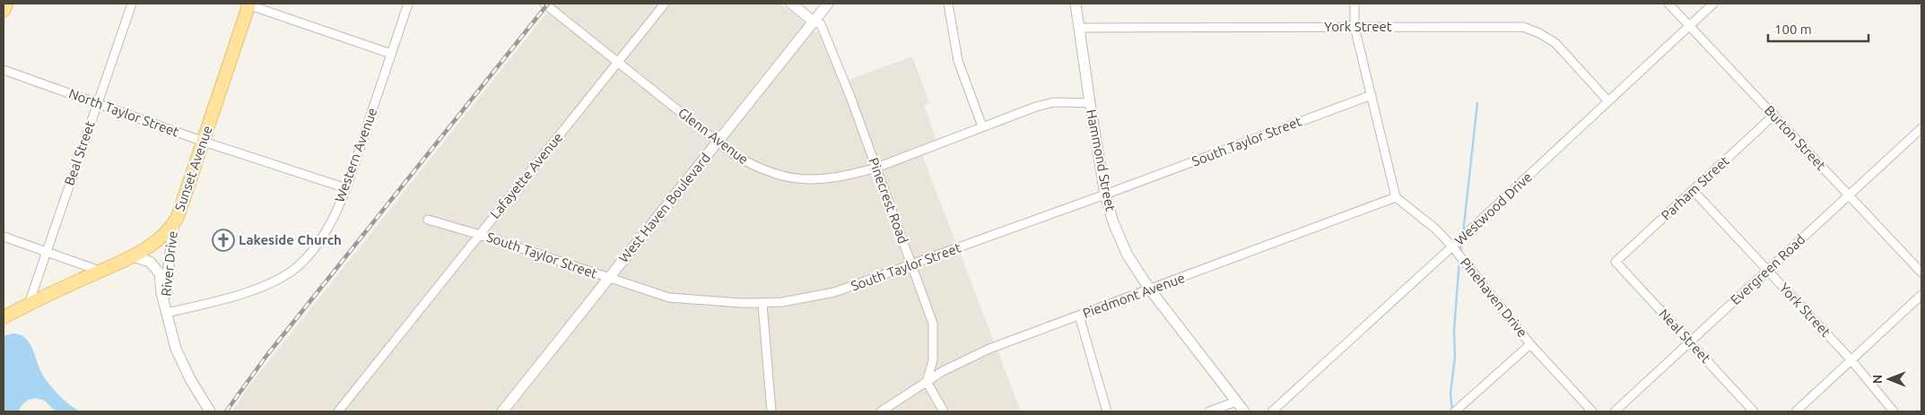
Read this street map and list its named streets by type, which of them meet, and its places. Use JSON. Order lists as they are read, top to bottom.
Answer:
{
  "streets": {
    "main road": ["Sunset Avenue"],
    "street": [
      "York Street",
      "North Taylor Street",
      "Glenn Avenue",
      "Burton Street",
      "South Taylor Street",
      "Beal Street",
      "Western Avenue",
      "Hammond Street",
      "Lafayette Avenue",
      "Parham Street",
      "Pinecrest Road",
      "West Haven Boulevard",
      "Westwood Drive",
      "River Drive",
      "Evergreen Road",
      "Piedmont Avenue",
      "Pinehaven Drive",
      "Neal Street"
    ]
  },
  "crossings": [
    ["York Street", "Hammond Street"],
    ["York Street", "Parham Street"],
    ["York Street", "Westwood Drive"],
    ["York Street", "Evergreen Road"],
    ["North Taylor Street", "Beal Street"],
    ["North Taylor Street", "Western Avenue"],
    ["North Taylor Street", "Sunset Avenue"],
    ["Glenn Avenue", "Hammond Street"],
    ["Glenn Avenue", "Lafayette Avenue"],
    ["Glenn Avenue", "Pinecrest Road"],
    ["Glenn Avenue", "West Haven Boulevard"],
    ["Burton Street", "Parham Street"],
    ["Burton Street", "Westwood Drive"],
    ["Burton Street", "Evergreen Road"],
    ["South Taylor Street", "Hammond Street"],
    ["South Taylor Street", "Lafayette Avenue"],
    ["South Taylor Street", "Pinecrest Road"],
    ["South Taylor Street", "West Haven Boulevard"],
    ["Beal Street", "Sunset Avenue"],
    ["Western Avenue", "River Drive"],
    ["Hammond Street", "Piedmont Avenue"],
    ["Sunset Avenue", "River Drive"],
    ["Parham Street", "Neal Street"],
    ["Pinecrest Road", "West Haven Boulevard"],
    ["Pinecrest Road", "Piedmont Avenue"],
    ["Westwood Drive", "Pinehaven Drive"],
    ["Evergreen Road", "Neal Street"],
    ["Piedmont Avenue", "Pinehaven Drive"]
  ],
  "places": {
    "church": ["Lakeside Church"]
  },
  "scale_bar": "100 m",
  "north": "left"
}
